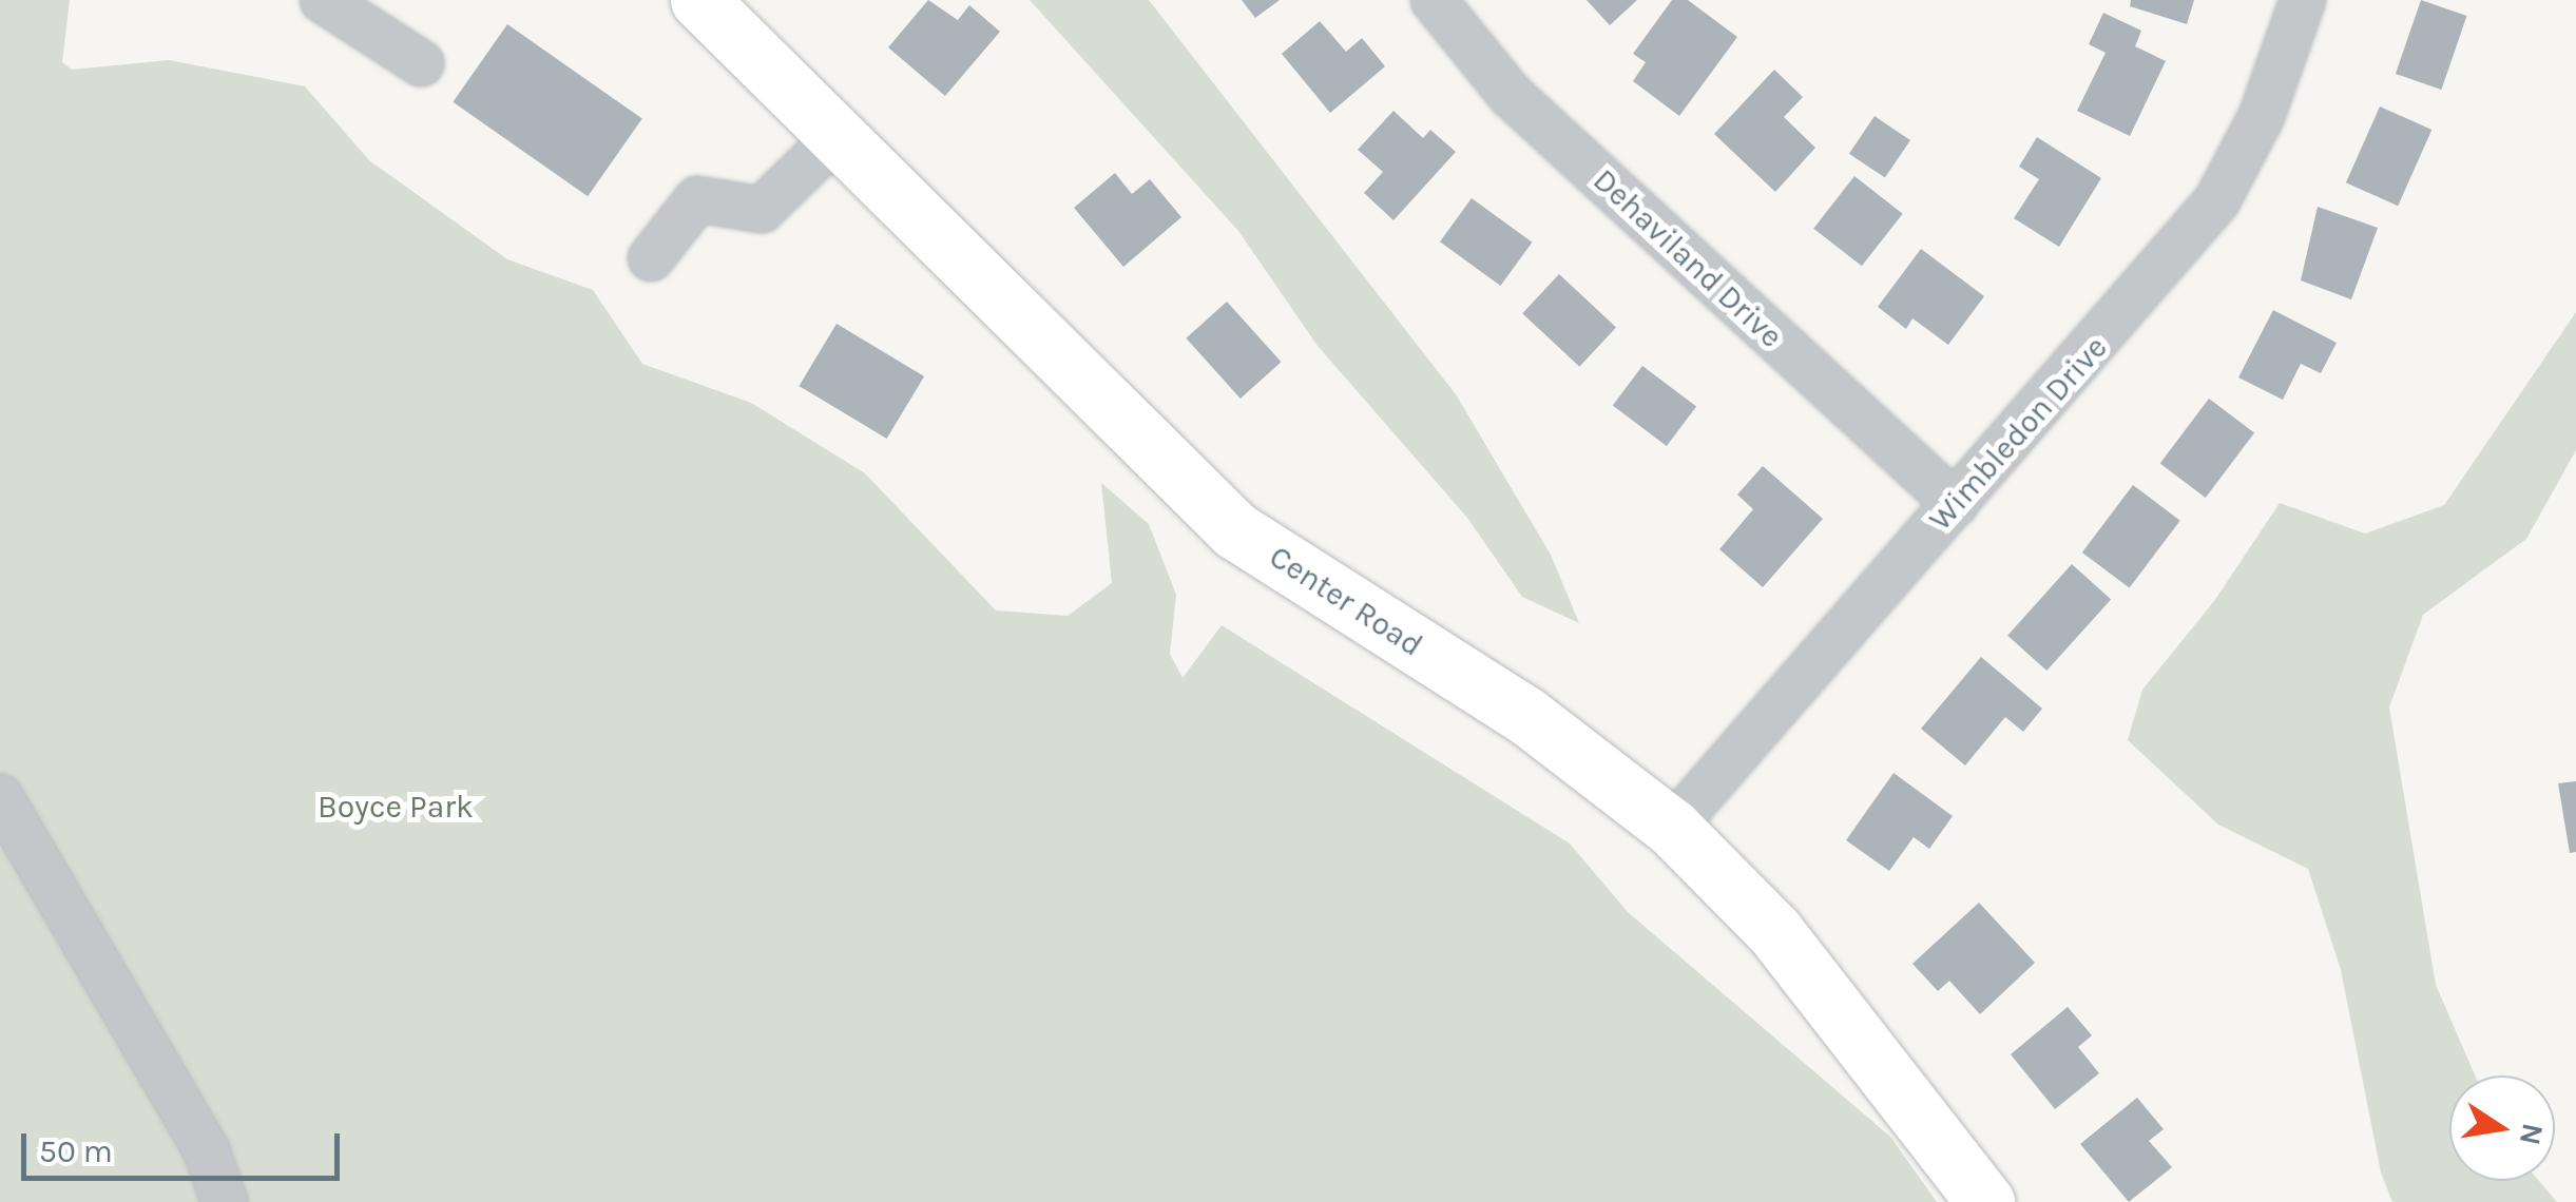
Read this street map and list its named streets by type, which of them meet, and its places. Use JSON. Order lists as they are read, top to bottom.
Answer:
{
  "streets": {
    "main road": ["Center Road"],
    "street": ["Dehaviland Drive", "Wimbledon Drive"]
  },
  "crossings": [
    ["Dehaviland Drive", "Wimbledon Drive"],
    ["Wimbledon Drive", "Center Road"]
  ],
  "parks": ["Boyce Park"],
  "scale_bar": "50 m",
  "north": "right"
}
